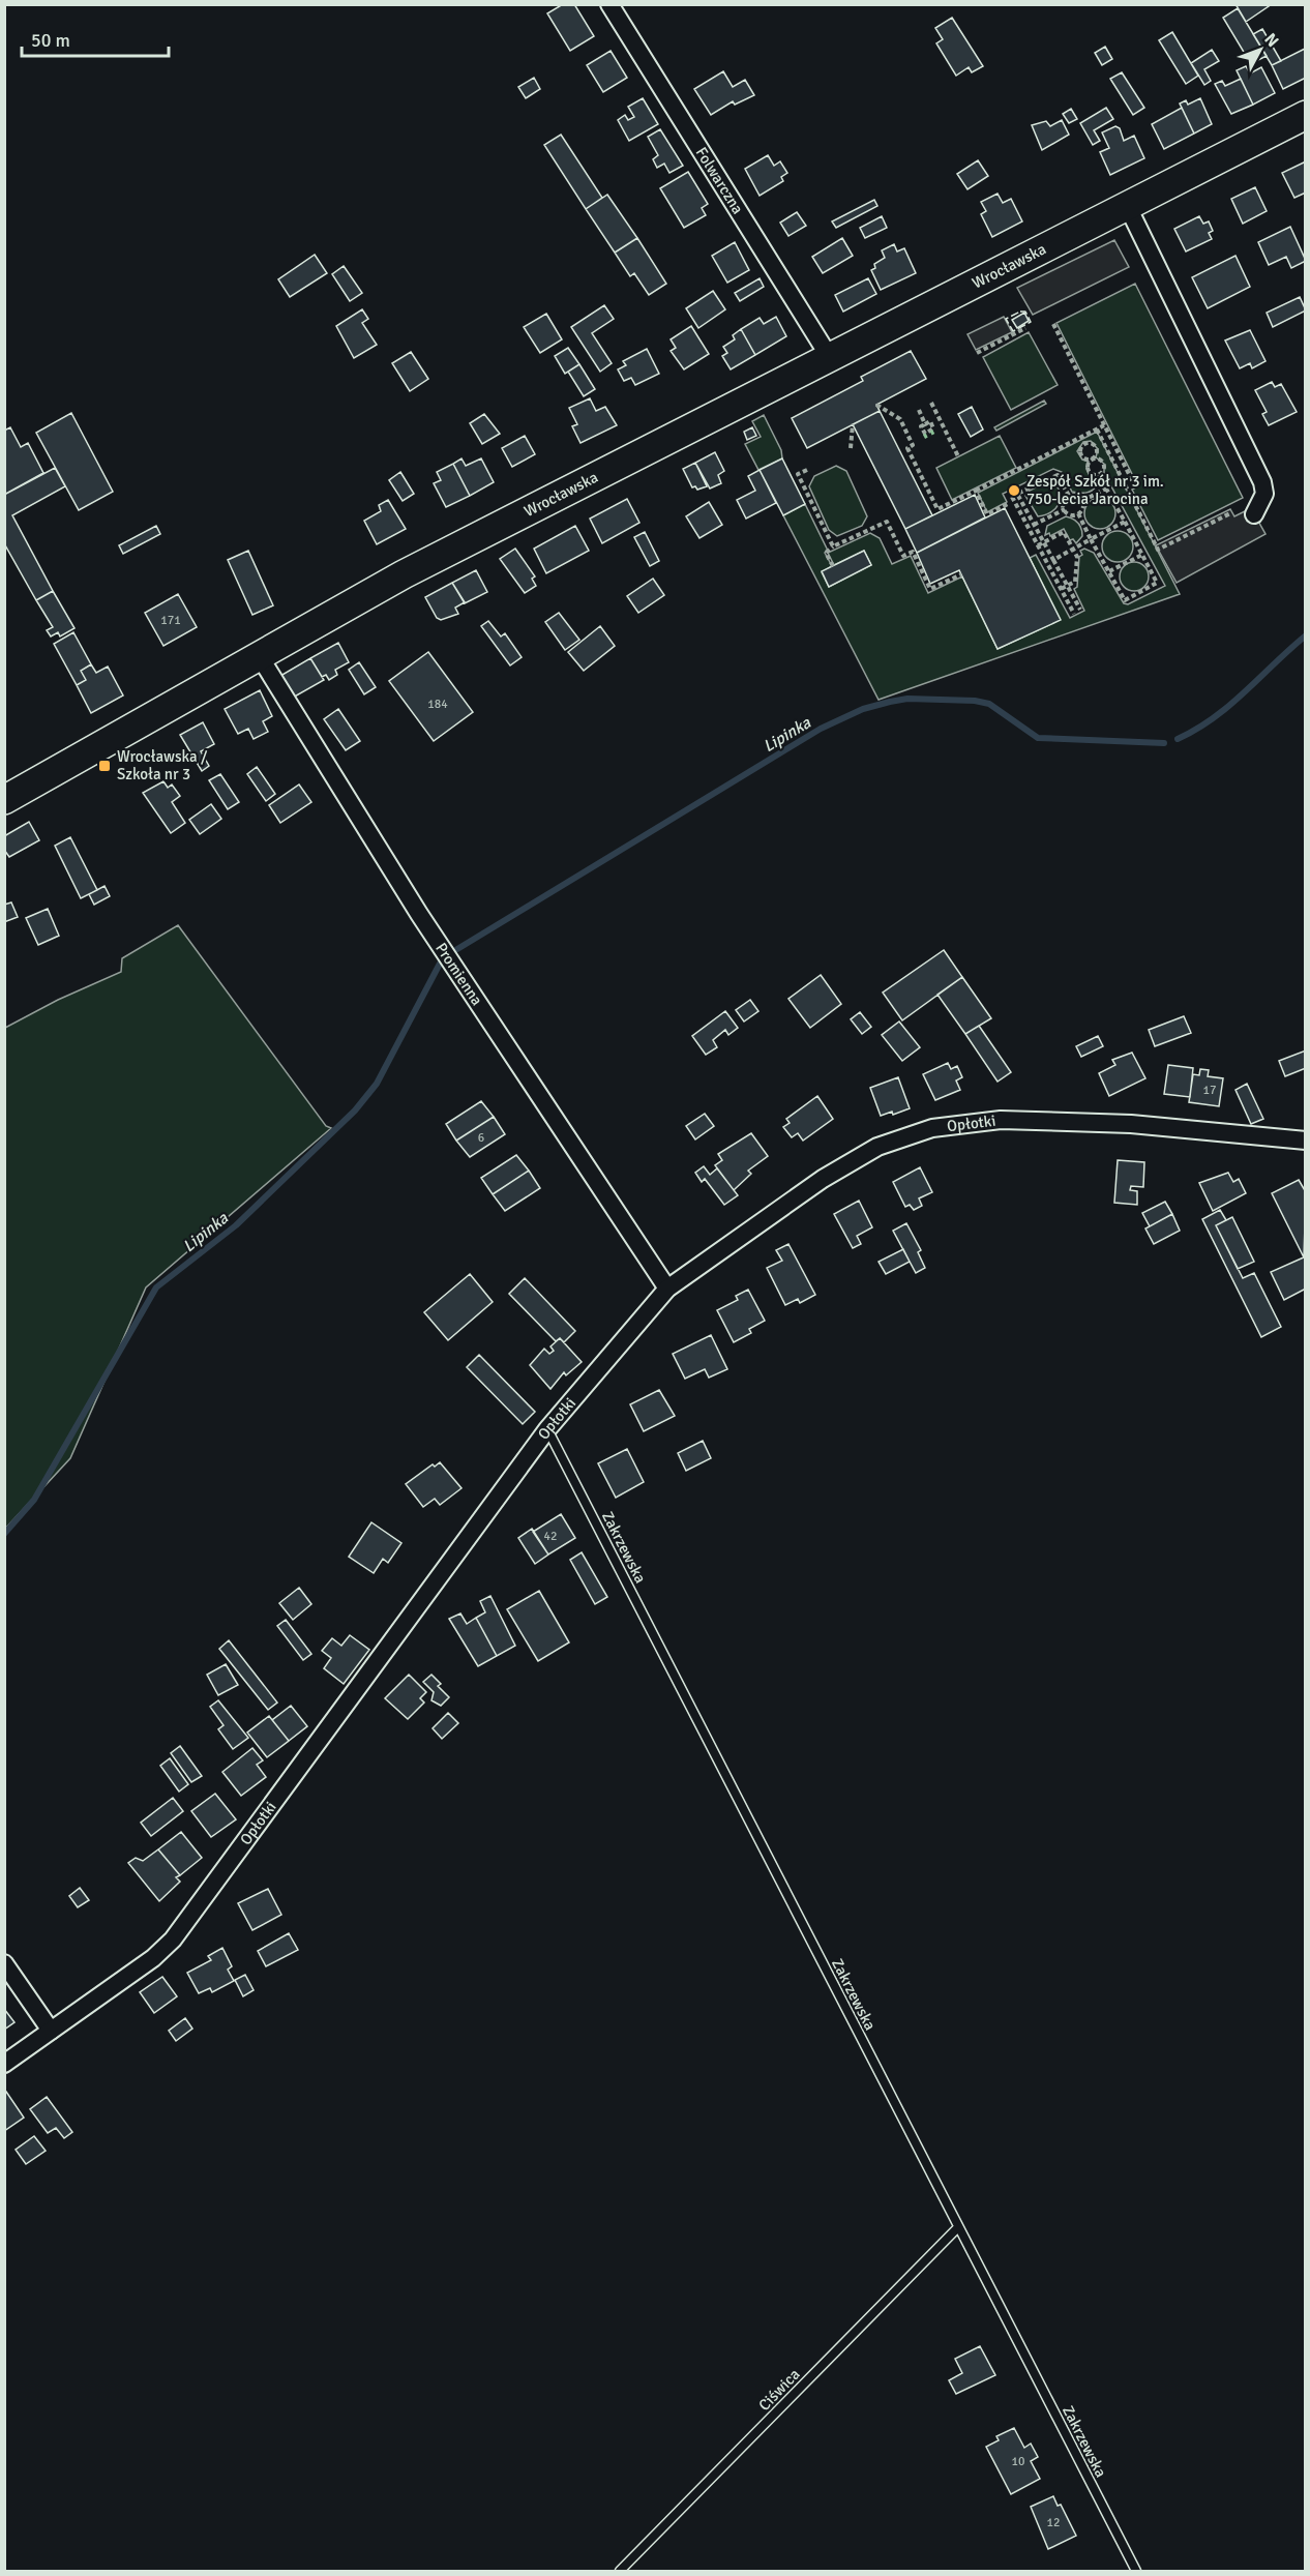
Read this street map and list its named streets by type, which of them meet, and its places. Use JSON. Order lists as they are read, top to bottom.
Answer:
{
  "streets": {
    "main road": ["Wrocławska"],
    "street": ["Folwarczna", "Promienna", "Opłotki"],
    "lane": ["Zakrzewska", "Ciświca"]
  },
  "crossings": [
    ["Folwarczna", "Wrocławska"],
    ["Wrocławska", "Promienna"],
    ["Promienna", "Opłotki"],
    ["Opłotki", "Zakrzewska"],
    ["Zakrzewska", "Ciświca"]
  ],
  "water": ["Lipinka"],
  "places": {
    "other": ["Zespół Szkół nr 3 im. 750-lecia Jarocina"],
    "transit": ["Wrocławska / Szkoła nr 3"]
  },
  "house_numbers": [
    "171",
    "184",
    "17",
    "6",
    "42",
    "10",
    "12"
  ],
  "scale_bar": "50 m",
  "north": "top right"
}
